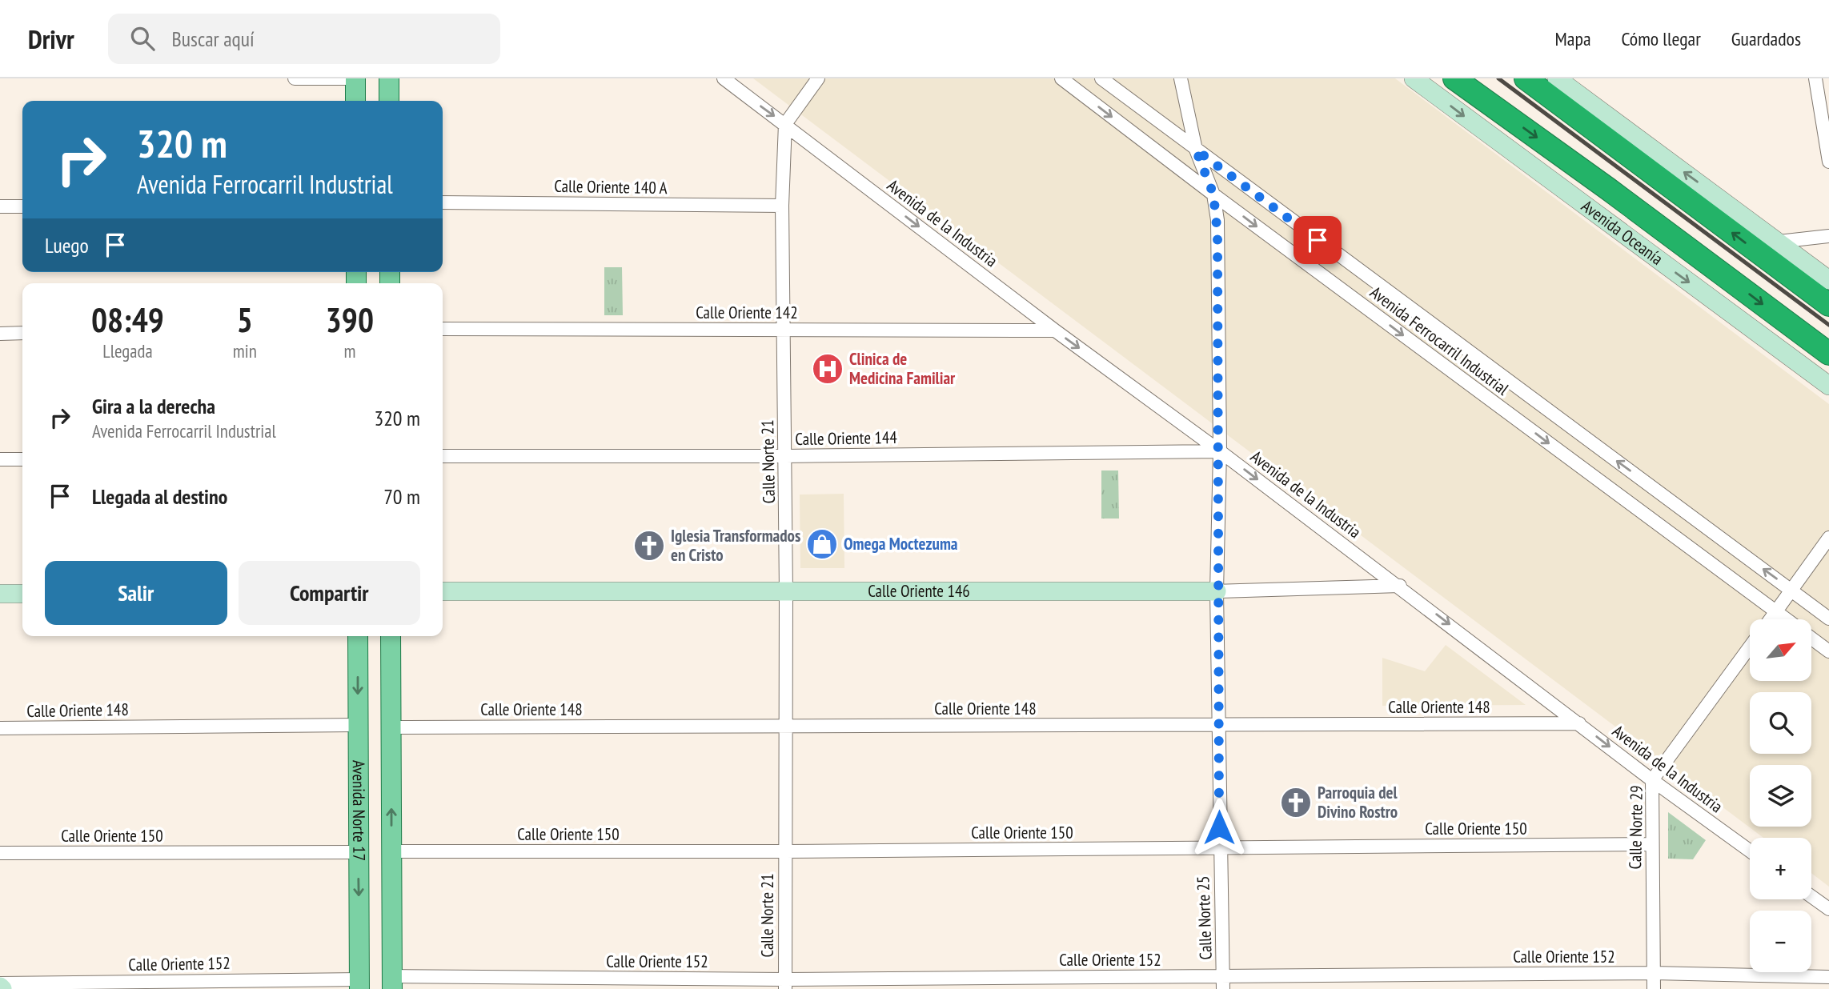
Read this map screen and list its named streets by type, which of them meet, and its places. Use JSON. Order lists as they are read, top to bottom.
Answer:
{
  "streets": {
    "highway": ["Avenida Oceanía"],
    "main road": ["Calle Oriente 146", "Avenida Norte 17"],
    "street": [
      "Calle Oriente 140 A",
      "Avenida de la Industria",
      "Calle Oriente 142",
      "Avenida Ferrocarril Industrial",
      "Calle Oriente 144",
      "Calle Norte 21",
      "Calle Oriente 148",
      "Calle Norte 29",
      "Calle Oriente 150",
      "Calle Norte 25",
      "Calle Oriente 152"
    ]
  },
  "crossings": [
    ["Calle Oriente 140 A", "Calle Norte 21"],
    ["Avenida de la Industria", "Calle Oriente 142"],
    ["Avenida de la Industria", "Calle Oriente 144"],
    ["Avenida de la Industria", "Calle Norte 21"],
    ["Avenida de la Industria", "Calle Oriente 146"],
    ["Avenida de la Industria", "Calle Oriente 148"],
    ["Avenida de la Industria", "Calle Norte 29"],
    ["Avenida de la Industria", "Calle Norte 25"],
    ["Calle Oriente 142", "Calle Norte 21"],
    ["Avenida Ferrocarril Industrial", "Calle Norte 25"],
    ["Calle Oriente 144", "Calle Norte 21"],
    ["Calle Oriente 144", "Calle Norte 25"],
    ["Calle Norte 21", "Calle Oriente 146"],
    ["Calle Norte 21", "Calle Oriente 148"],
    ["Calle Norte 21", "Calle Oriente 150"],
    ["Calle Norte 21", "Calle Oriente 152"],
    ["Calle Oriente 146", "Calle Norte 25"],
    ["Calle Oriente 148", "Avenida Norte 17"],
    ["Calle Oriente 148", "Calle Norte 25"],
    ["Avenida Norte 17", "Calle Oriente 150"],
    ["Avenida Norte 17", "Calle Oriente 152"],
    ["Calle Norte 29", "Calle Oriente 150"],
    ["Calle Norte 29", "Calle Oriente 152"],
    ["Calle Oriente 150", "Calle Norte 25"],
    ["Calle Norte 25", "Calle Oriente 152"]
  ],
  "one_way": ["Avenida de la Industria"],
  "places": {
    "hospital": ["Clinica de Medicina Familiar"],
    "shop": ["Omega Moctezuma"],
    "church": ["Iglesia Transformados en Cristo", "Parroquia del Divino Rostro"]
  },
  "north": "top right",
  "page": {
    "header": "Drivr",
    "search": "Buscar aquí",
    "nav": ["Mapa", "Cómo llegar", "Guardados"],
    "turn": ["320 m", "Avenida Ferrocarril Industrial"],
    "then": "Luego",
    "eta": [
      "08:49",
      "Llegada",
      "5",
      "min",
      "390",
      "m"
    ],
    "list": [
      {
        "name": "Gira a la derecha",
        "note": "Avenida Ferrocarril Industrial",
        "value": "320 m"
      },
      {
        "name": "Llegada al destino",
        "value": "70 m"
      }
    ],
    "buttons": ["Salir", "Compartir"],
    "map_buttons": ["+", "−"]
  }
}
